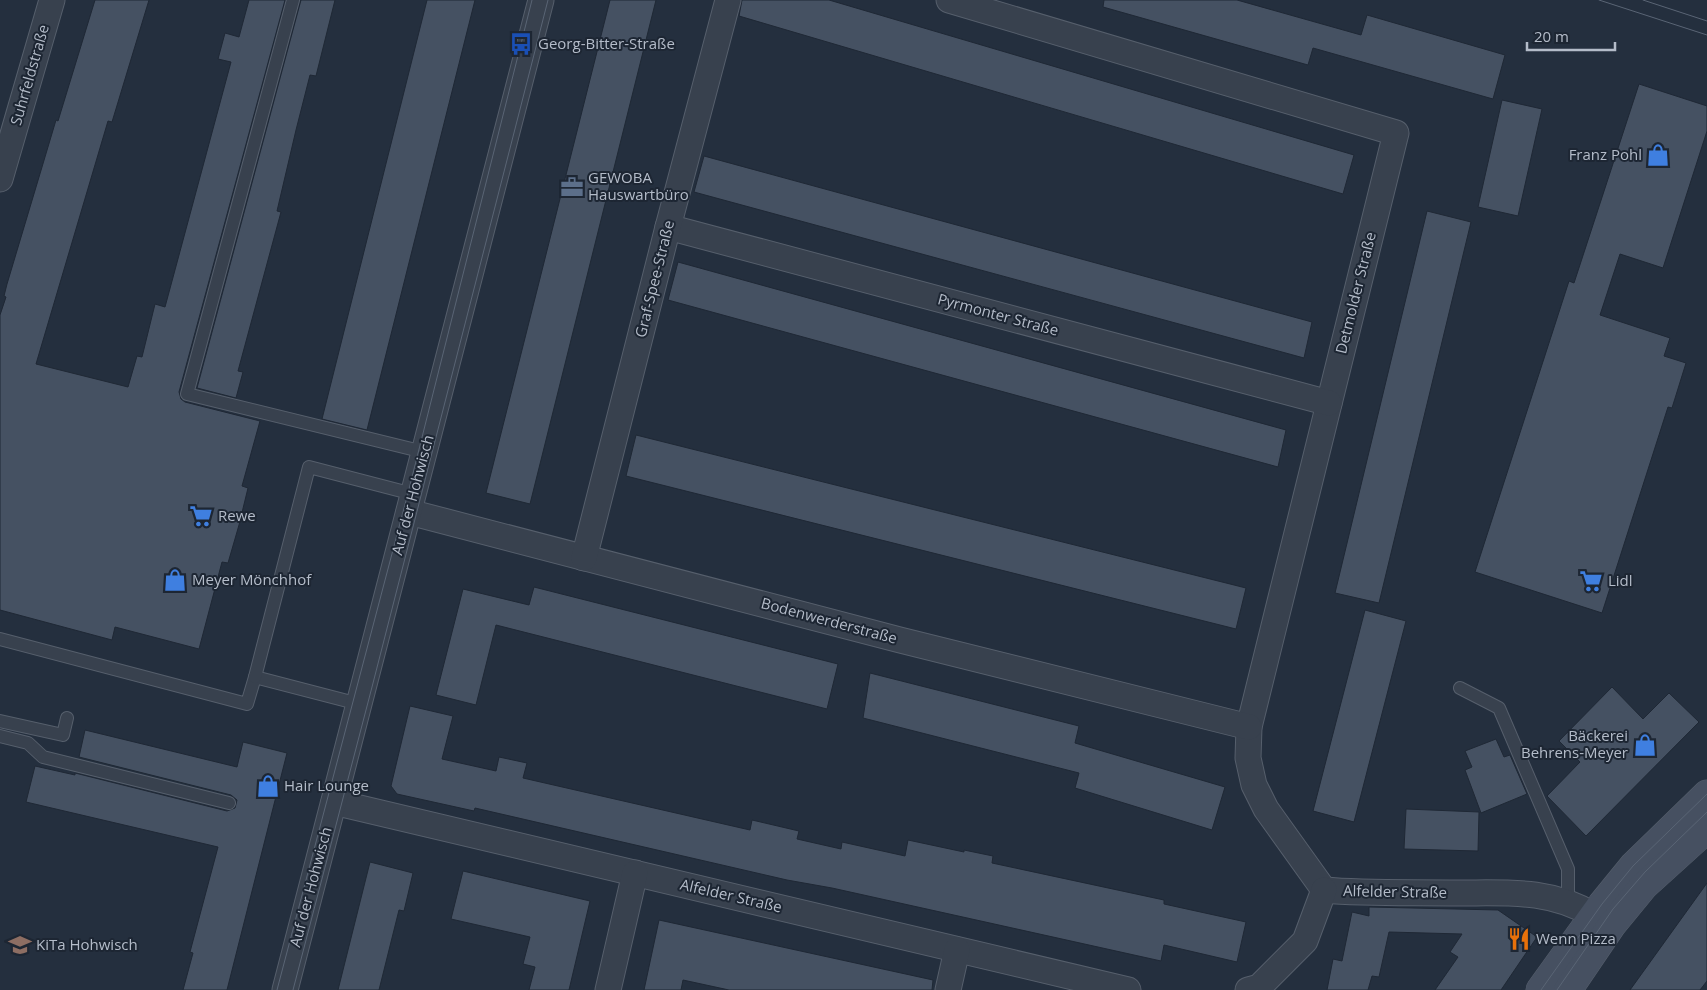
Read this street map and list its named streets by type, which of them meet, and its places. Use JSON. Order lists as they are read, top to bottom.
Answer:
{
  "streets": {
    "street": [
      "Suhrfeldstraße",
      "Graf-Spee-Straße",
      "Detmolder Straße",
      "Pyrmonter Straße",
      "Auf der Hohwisch",
      "Bodenwerderstraße",
      "Alfelder Straße"
    ]
  },
  "crossings": [
    ["Graf-Spee-Straße", "Pyrmonter Straße"],
    ["Graf-Spee-Straße", "Bodenwerderstraße"],
    ["Detmolder Straße", "Pyrmonter Straße"],
    ["Detmolder Straße", "Bodenwerderstraße"],
    ["Detmolder Straße", "Alfelder Straße"],
    ["Auf der Hohwisch", "Bodenwerderstraße"],
    ["Auf der Hohwisch", "Alfelder Straße"]
  ],
  "places": {
    "bus stop": ["Georg-Bitter-Straße"],
    "shop": [
      "Franz Pohl",
      "Meyer Mönchhof",
      "Bäckerei Behrens-Meyer",
      "Hair Lounge"
    ],
    "office": ["GEWOBA Hauswartbüro"],
    "supermarket": ["Rewe", "Lidl"],
    "restaurant": ["Wenn Pizza"],
    "school or university": ["KiTa Hohwisch"]
  },
  "scale_bar": "20 m"
}
